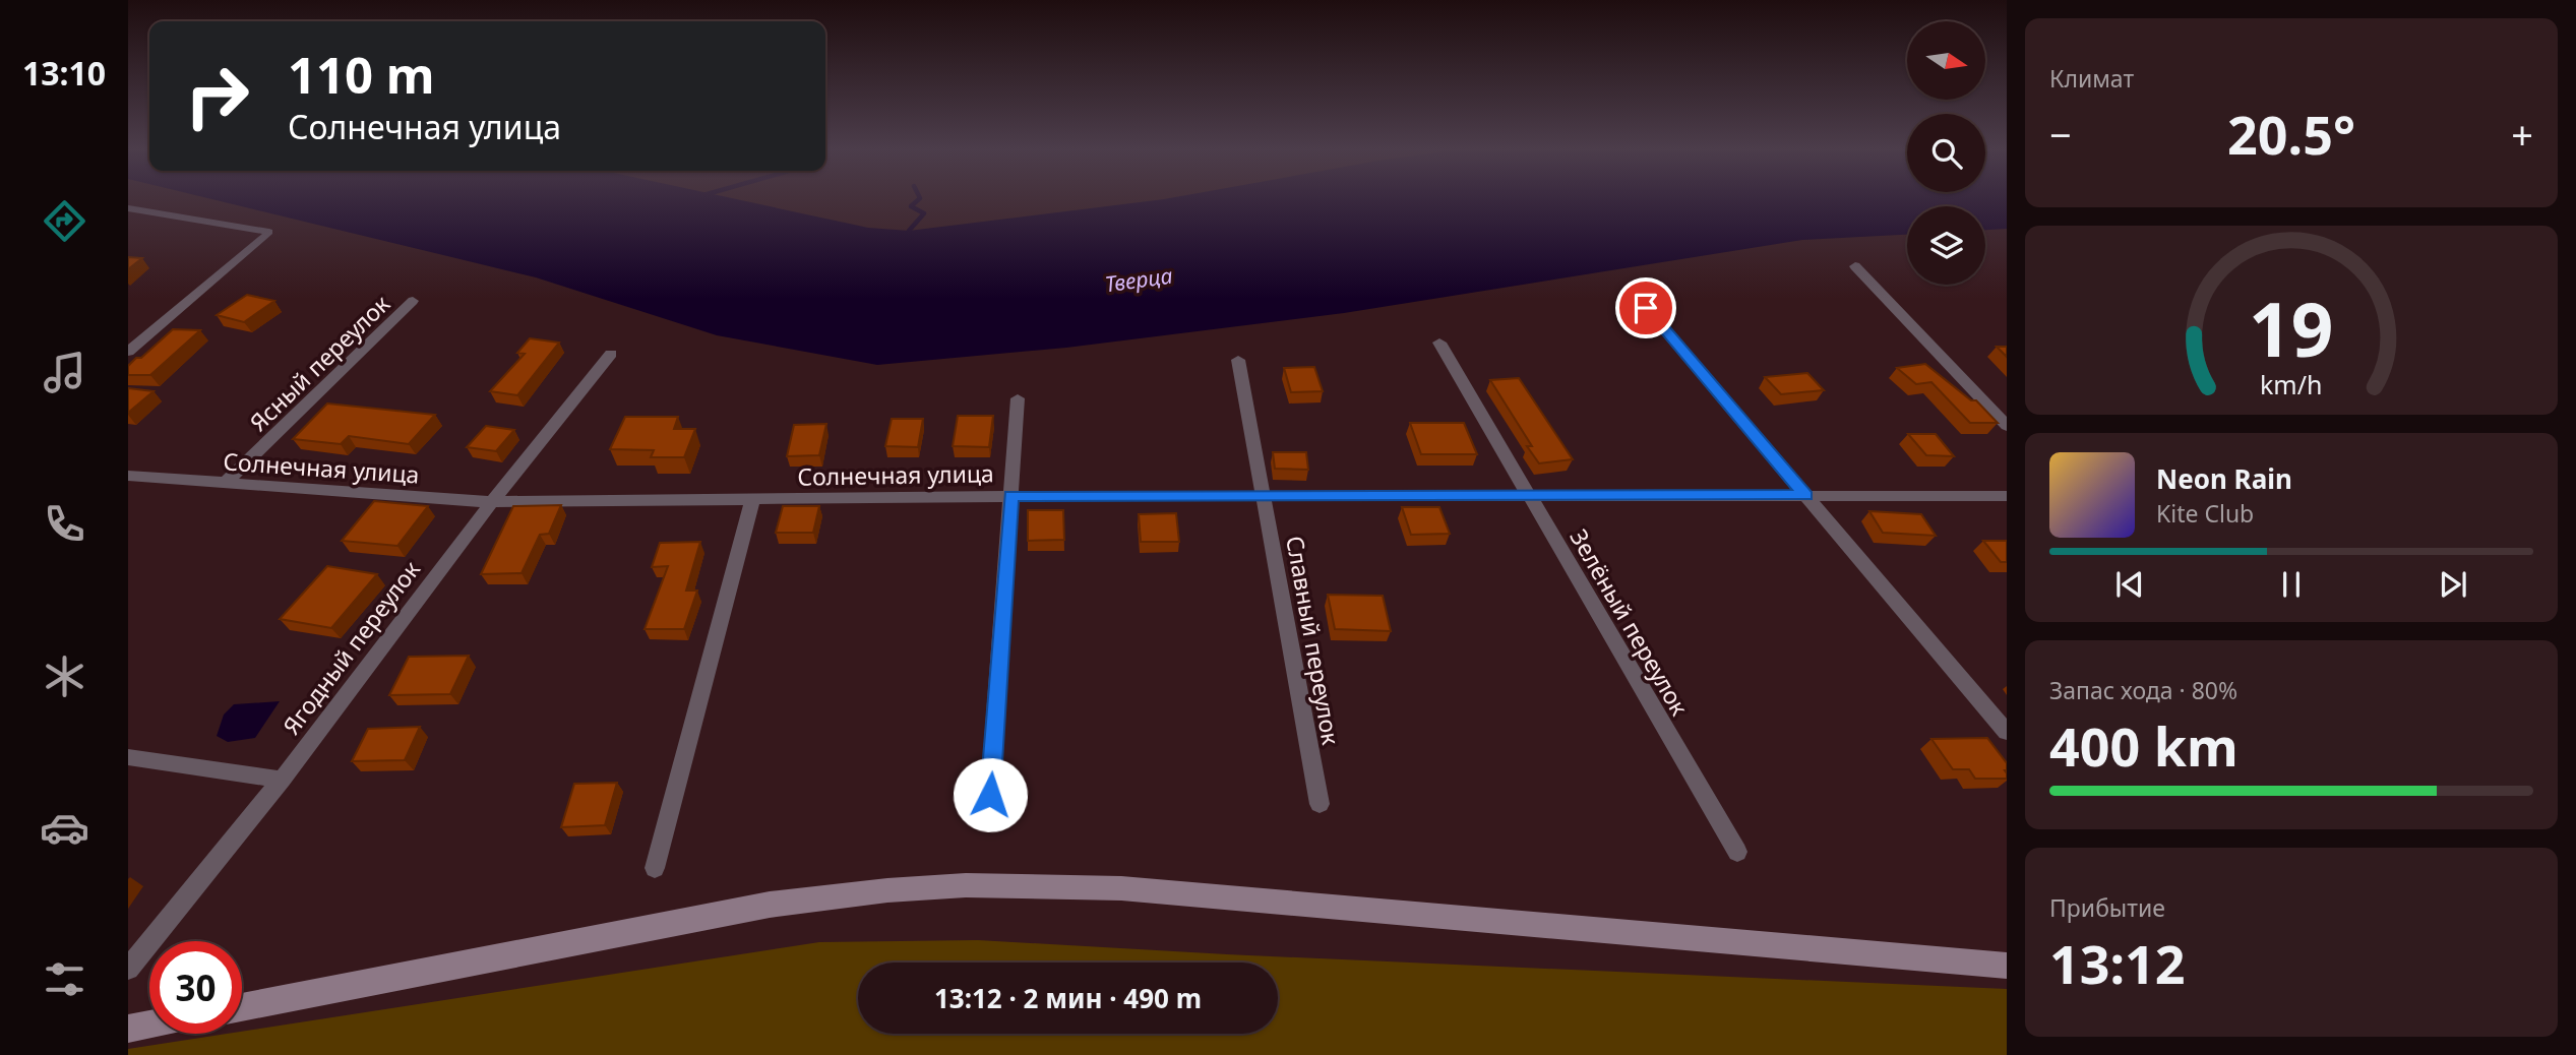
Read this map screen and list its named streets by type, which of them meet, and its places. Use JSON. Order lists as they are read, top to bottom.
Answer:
{
  "streets": {
    "street": [
      "Ясный переулок",
      "Солнечная улица",
      "Зелёный переулок",
      "Славный переулок",
      "Ягодный переулок"
    ]
  },
  "crossings": [
    ["Ясный переулок", "Солнечная улица"],
    ["Солнечная улица", "Зелёный переулок"],
    ["Солнечная улица", "Славный переулок"],
    ["Солнечная улица", "Ягодный переулок"]
  ],
  "water": ["Тверца"],
  "north": "right",
  "page": {
    "tabs": "13:10",
    "tile": [
      "Климат",
      ["Запас хода · 80%", "400 km"],
      ["Прибытие", "13:12"]
    ],
    "turn": ["110 m", "Солнечная улица"],
    "heat": ["−", "20.5°", "+"],
    "song": ["Neon Rain", "Kite Club"],
    "limit": "30",
    "trip": "13:12 · 2 мин · 490 m",
    "gauge": ["19", "km/h"]
  }
}
